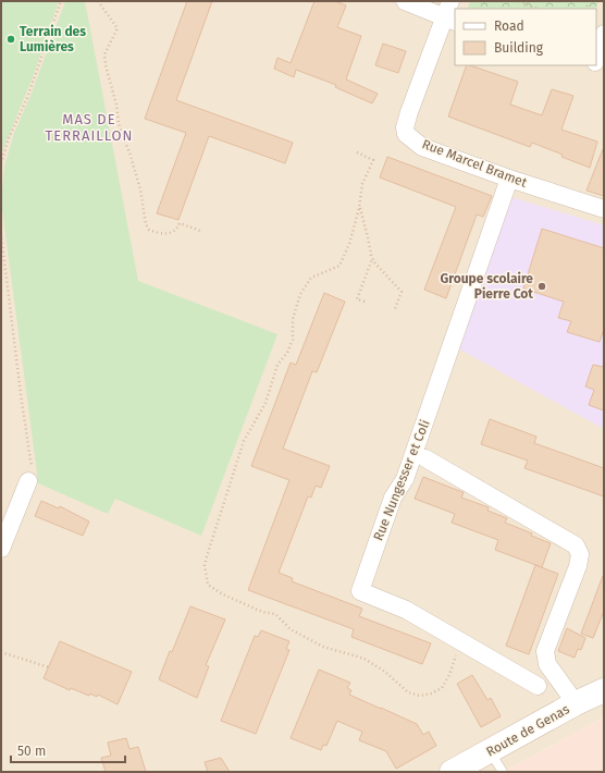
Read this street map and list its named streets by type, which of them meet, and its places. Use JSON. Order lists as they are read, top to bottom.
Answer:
{
  "streets": {
    "main road": ["Route de Genas"],
    "street": ["Rue Marcel Bramet", "Rue Nungesser et Coli"]
  },
  "crossings": [
    ["Rue Marcel Bramet", "Rue Nungesser et Coli"],
    ["Rue Nungesser et Coli", "Route de Genas"]
  ],
  "districts": ["MAS DE TERRAILLON"],
  "places": ["Terrain des Lumières", "Groupe scolaire Pierre Cot"],
  "legend": ["Road", "Building"],
  "scale_bar": "50 m"
}
